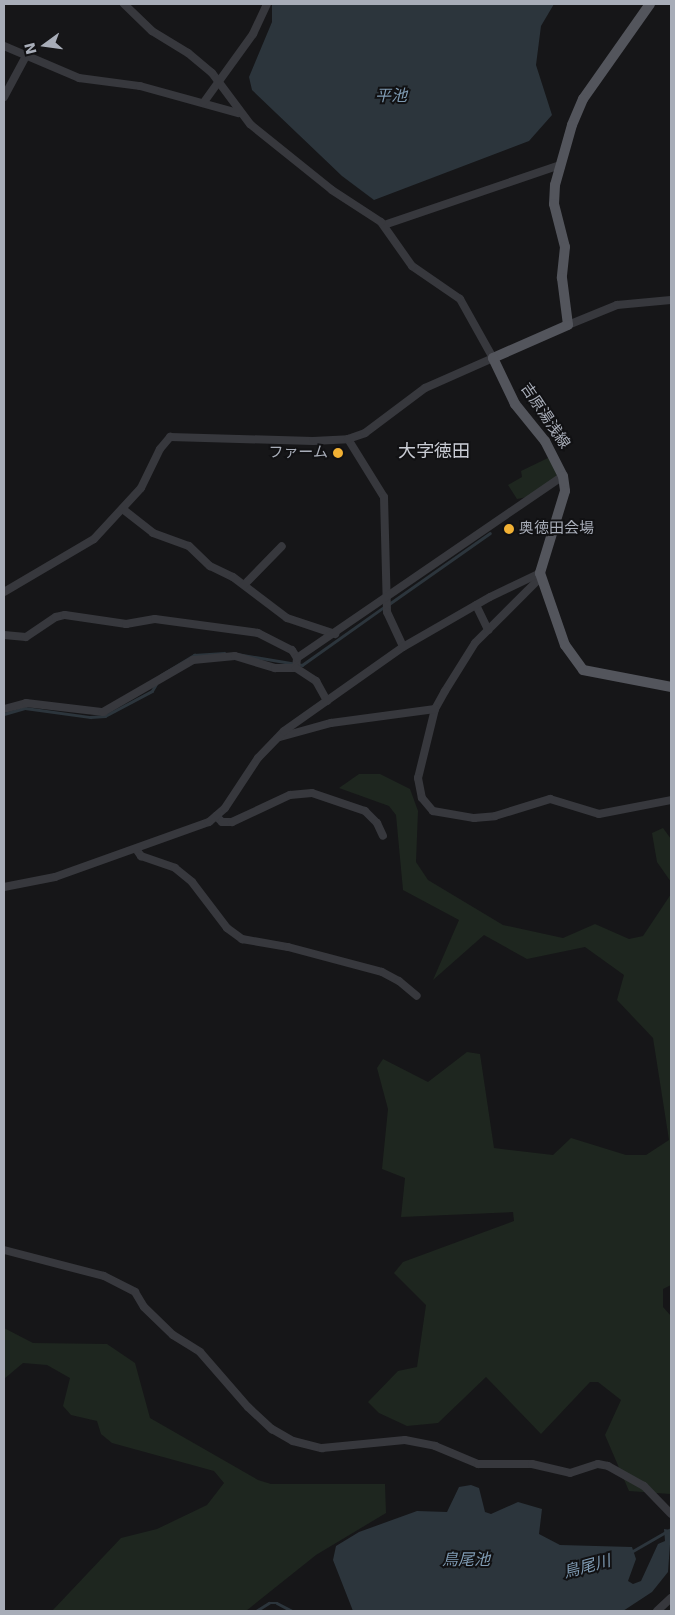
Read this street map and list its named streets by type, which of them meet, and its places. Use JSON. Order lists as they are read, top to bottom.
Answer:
{
  "streets": {
    "main road": ["吉原湯浅線"]
  },
  "districts": ["大字徳田"],
  "water": ["平池", "鳥尾池", "鳥尾川"],
  "places": ["ファーム", "奥徳田会場"],
  "north": "left"
}
